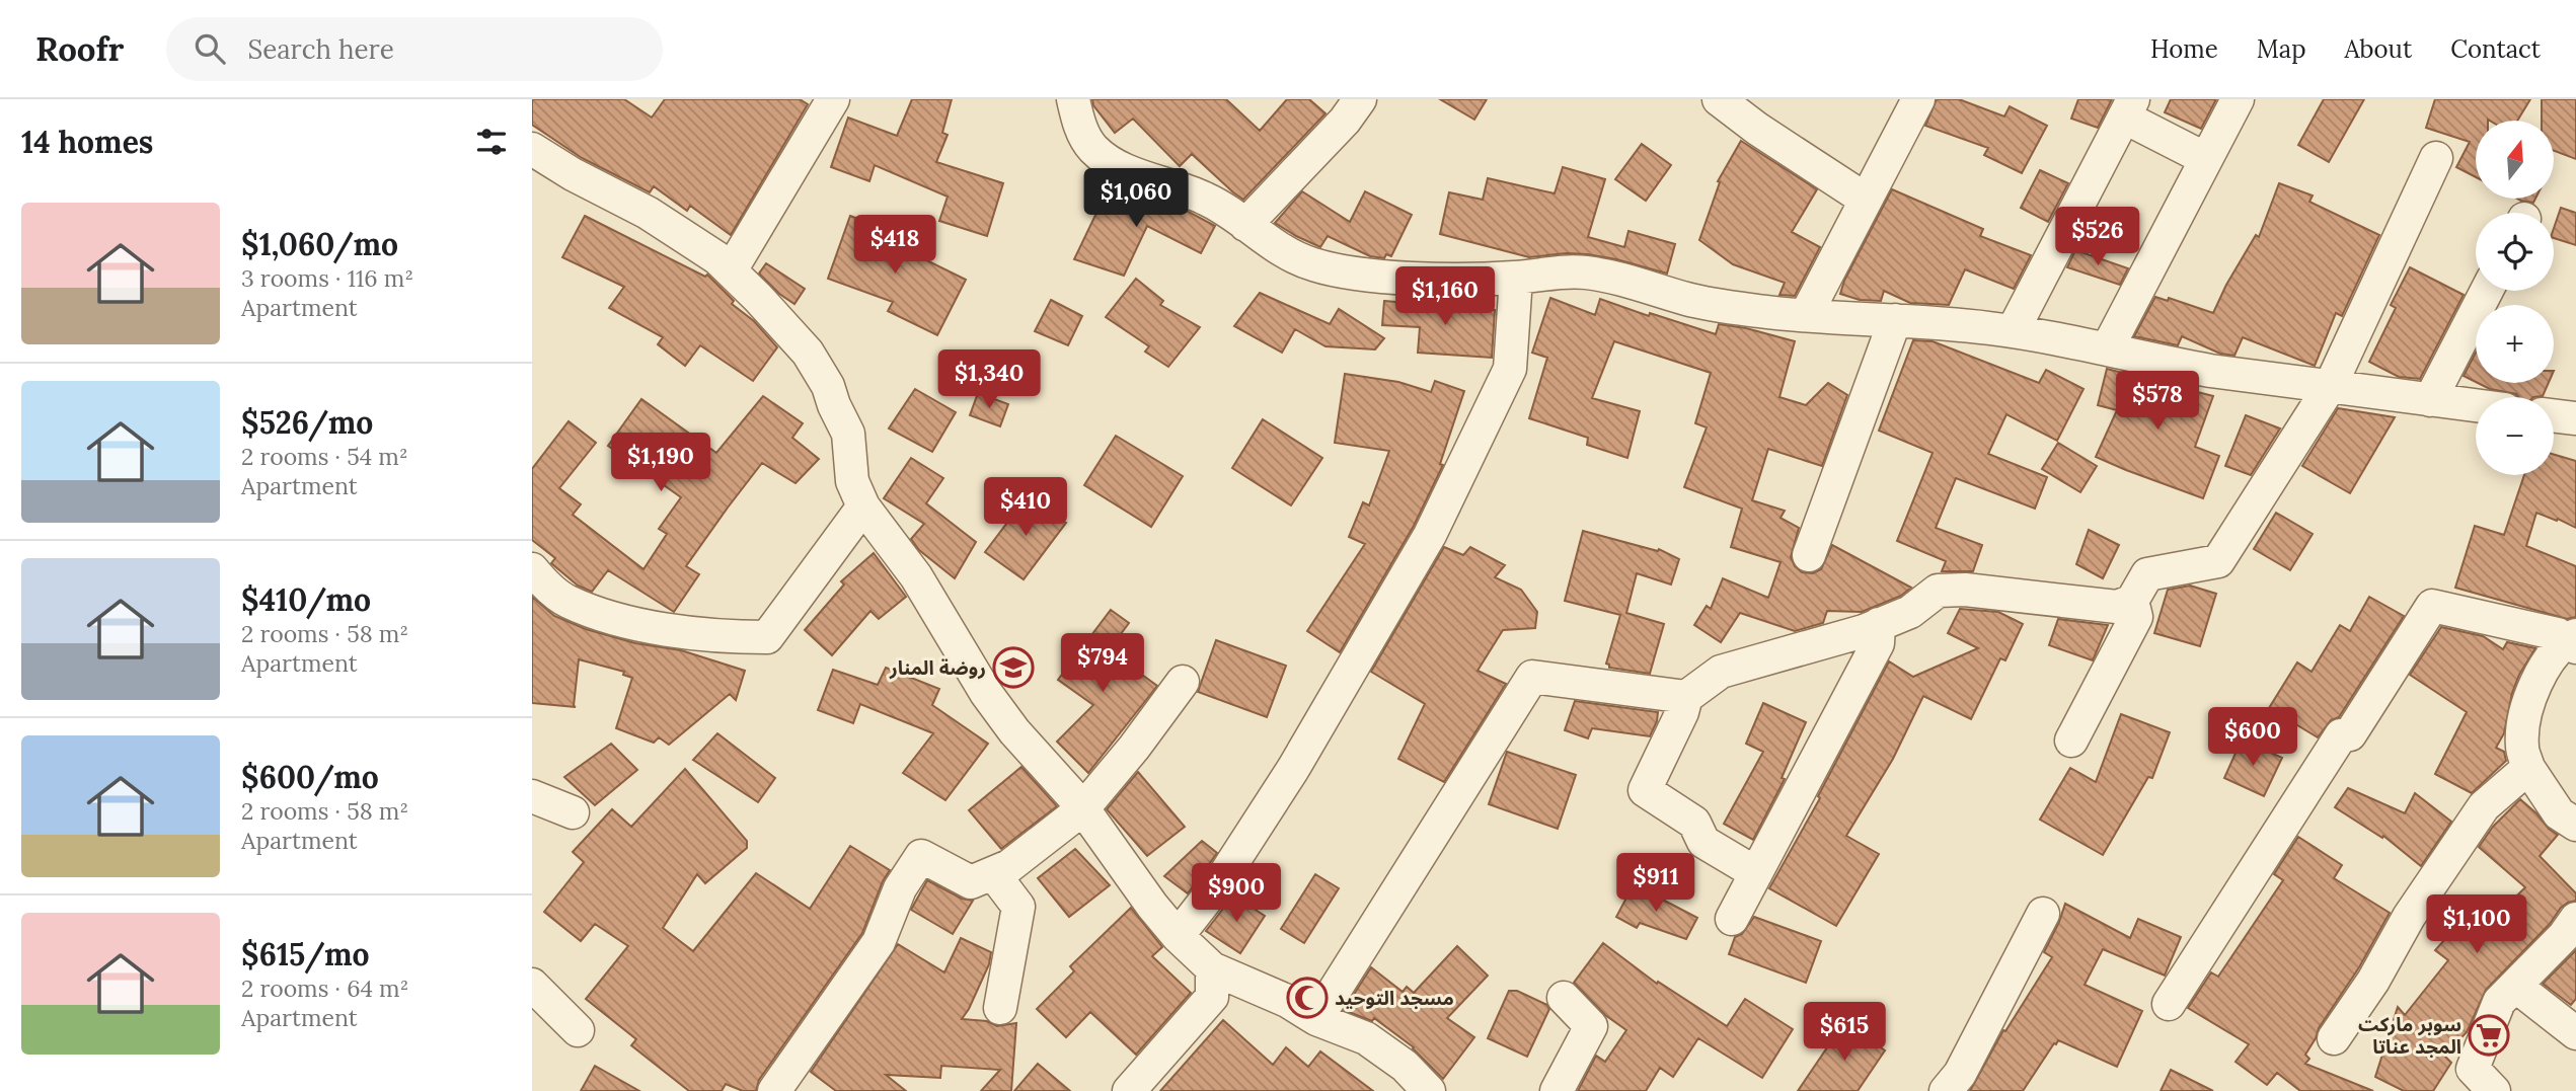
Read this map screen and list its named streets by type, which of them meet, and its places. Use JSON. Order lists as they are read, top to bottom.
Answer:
{
  "places": {
    "school or university": ["روضة المنار"],
    "mosque": ["مسجد التوحيد"],
    "supermarket": ["سوبر ماركت المجد عناتا"]
  },
  "north": "top",
  "page": {
    "header": "Roofr",
    "search": "Search here",
    "nav": [
      "Home",
      "Map",
      "About",
      "Contact"
    ],
    "heading": "14 homes",
    "map_buttons": ["+", "−"],
    "price": [
      "$1,060",
      "$526",
      "$418",
      "$1,160",
      "$1,340",
      "$578",
      "$1,190",
      "$410",
      "$794",
      "$600",
      "$911",
      "$900",
      "$1,100",
      "$615"
    ],
    "list": [
      {
        "name": "$1,060/mo",
        "note": "3 rooms · 116 m² · Apartment"
      },
      {
        "name": "$526/mo",
        "note": "2 rooms · 54 m² · Apartment"
      },
      {
        "name": "$410/mo",
        "note": "2 rooms · 58 m² · Apartment"
      },
      {
        "name": "$600/mo",
        "note": "2 rooms · 58 m² · Apartment"
      },
      {
        "name": "$615/mo",
        "note": "2 rooms · 64 m² · Apartment"
      }
    ]
  }
}
